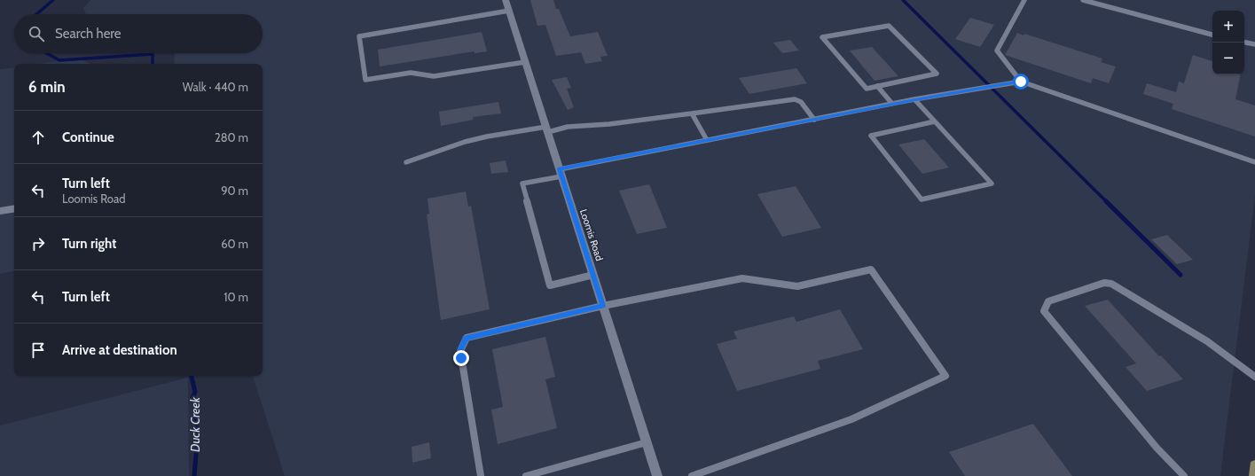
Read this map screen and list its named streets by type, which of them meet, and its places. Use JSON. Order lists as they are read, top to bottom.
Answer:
{
  "streets": {
    "street": ["Loomis Road"]
  },
  "water": ["Duck Creek"],
  "page": {
    "map_buttons": ["+", "−"],
    "search": "Search here",
    "heading": ["6 min", "Walk · 440 m"],
    "list": [
      ["Continue", "280 m"],
      ["Turn left", "Loomis Road", "90 m"],
      ["Turn right", "60 m"],
      ["Turn left", "10 m"],
      "Arrive at destination"
    ]
  }
}
